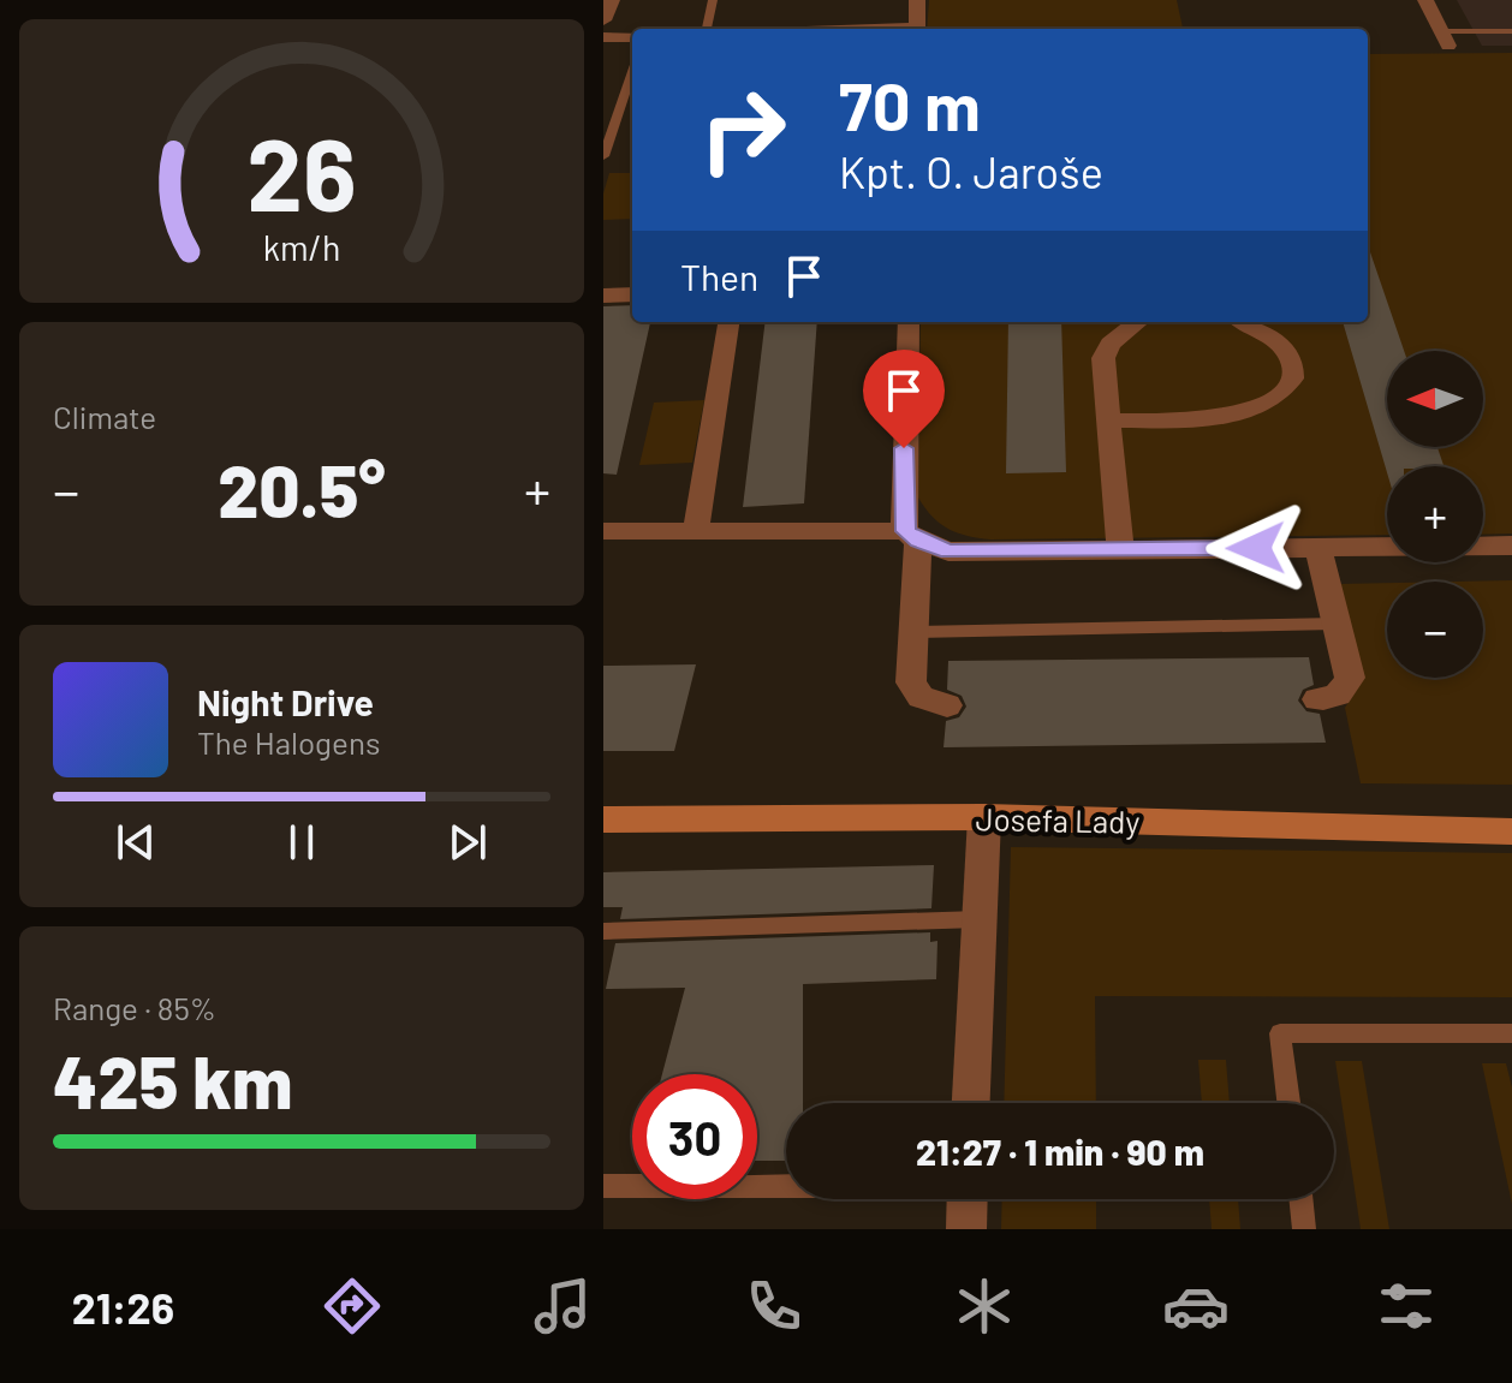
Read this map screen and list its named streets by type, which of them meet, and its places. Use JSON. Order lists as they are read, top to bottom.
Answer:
{
  "streets": {
    "street": ["Josefa Lady"]
  },
  "north": "left",
  "page": {
    "turn": ["70 m", "Kpt. O. Jaroše"],
    "then": "Then",
    "tile": [
      "Climate",
      ["Range · 85%", "425 km"]
    ],
    "map_buttons": ["+", "−"],
    "heat": ["−", "20.5°", "+"],
    "song": ["Night Drive", "The Halogens"],
    "limit": "30",
    "trip": "21:27 · 1 min · 90 m",
    "tabs": "21:26",
    "gauge": ["26", "km/h"]
  }
}
